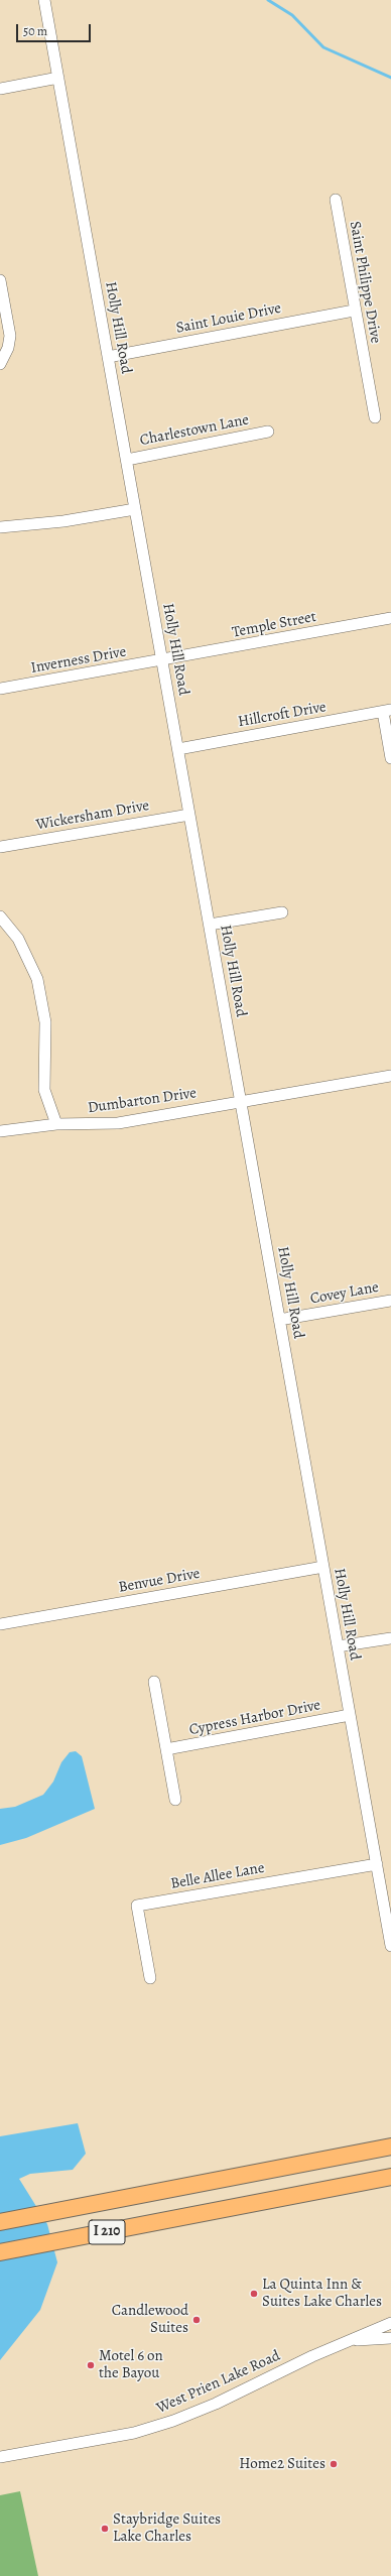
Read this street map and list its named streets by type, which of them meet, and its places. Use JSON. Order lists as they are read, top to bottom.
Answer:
{
  "streets": {
    "highway": ["I 210"],
    "street": [
      "Saint Philippe Drive",
      "Saint Louie Drive",
      "Holly Hill Road",
      "Charlestown Lane",
      "Temple Street",
      "Inverness Drive",
      "Hillcroft Drive",
      "Wickersham Drive",
      "Dumbarton Drive",
      "Covey Lane",
      "Benvue Drive",
      "Cypress Harbor Drive",
      "Belle Allee Lane",
      "West Prien Lake Road"
    ]
  },
  "crossings": [
    ["Saint Philippe Drive", "Saint Louie Drive"],
    ["Saint Louie Drive", "Holly Hill Road"],
    ["Holly Hill Road", "Charlestown Lane"],
    ["Holly Hill Road", "Temple Street"],
    ["Holly Hill Road", "Inverness Drive"],
    ["Holly Hill Road", "Hillcroft Drive"],
    ["Holly Hill Road", "Wickersham Drive"],
    ["Holly Hill Road", "Dumbarton Drive"],
    ["Holly Hill Road", "Covey Lane"],
    ["Holly Hill Road", "Benvue Drive"],
    ["Holly Hill Road", "Cypress Harbor Drive"],
    ["Holly Hill Road", "Belle Allee Lane"],
    ["Temple Street", "Inverness Drive"]
  ],
  "places": [
    "La Quinta Inn & Suites Lake Charles",
    "Candlewood Suites",
    "Motel 6 on the Bayou",
    "Home2 Suites",
    "Staybridge Suites Lake Charles"
  ],
  "scale_bar": "50 m"
}
